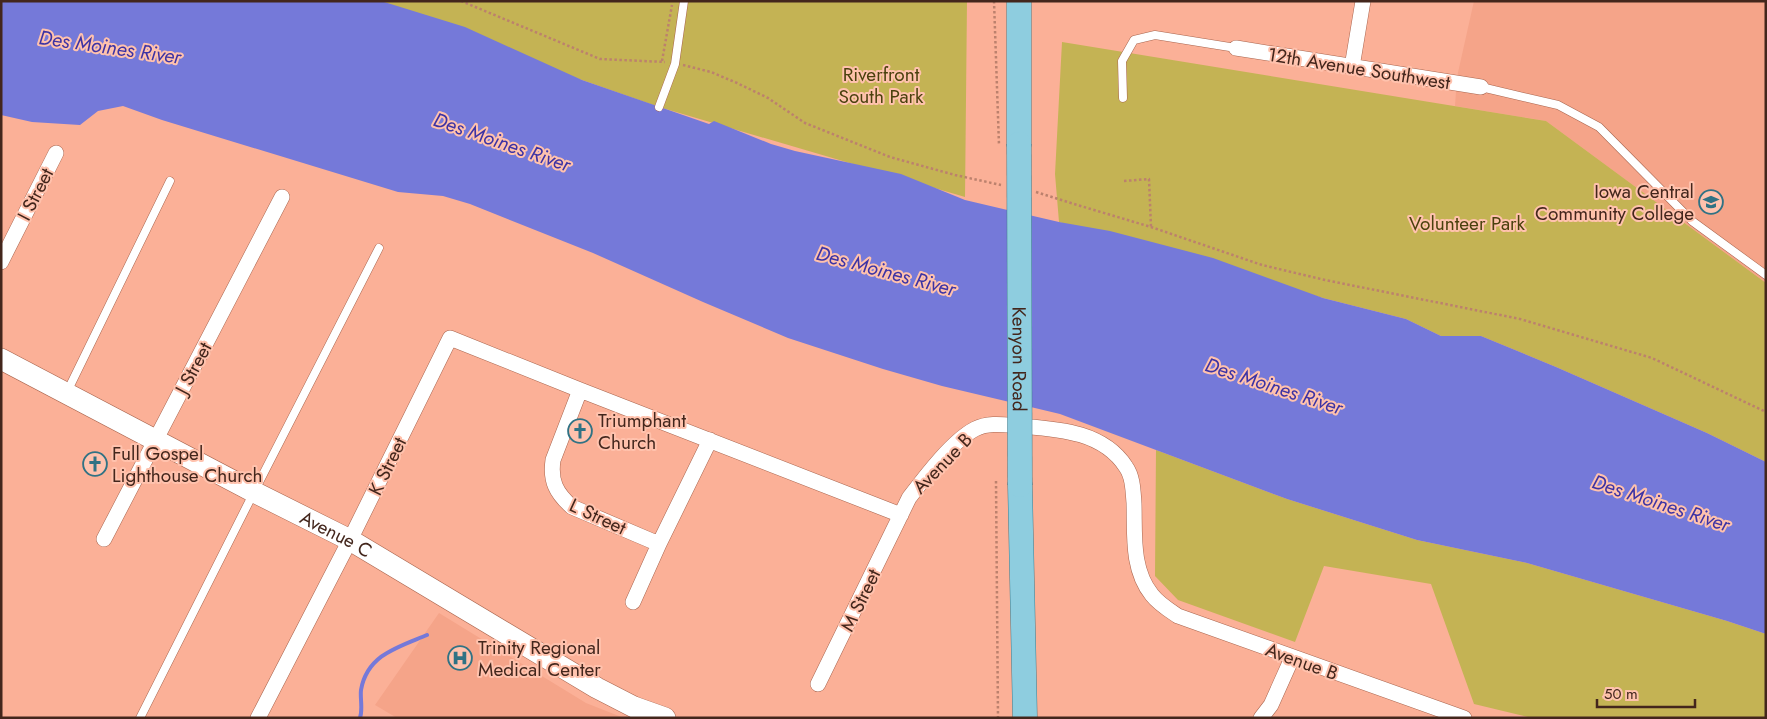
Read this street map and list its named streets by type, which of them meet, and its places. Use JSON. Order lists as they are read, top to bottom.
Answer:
{
  "streets": {
    "main road": ["Kenyon Road"],
    "street": [
      "12th Avenue Southwest",
      "I Street",
      "J Street",
      "Avenue B",
      "K Street",
      "L Street",
      "Avenue C",
      "M Street"
    ]
  },
  "crossings": [
    ["J Street", "Avenue C"],
    ["Avenue B", "M Street"],
    ["K Street", "L Street"],
    ["K Street", "Avenue C"]
  ],
  "water": ["Des Moines River"],
  "parks": ["Riverfront South Park", "Volunteer Park"],
  "places": {
    "school or university": ["Iowa Central Community College"],
    "church": ["Triumphant Church", "Full Gospel Lighthouse Church"],
    "hospital": ["Trinity Regional Medical Center"]
  },
  "scale_bar": "50 m"
}
